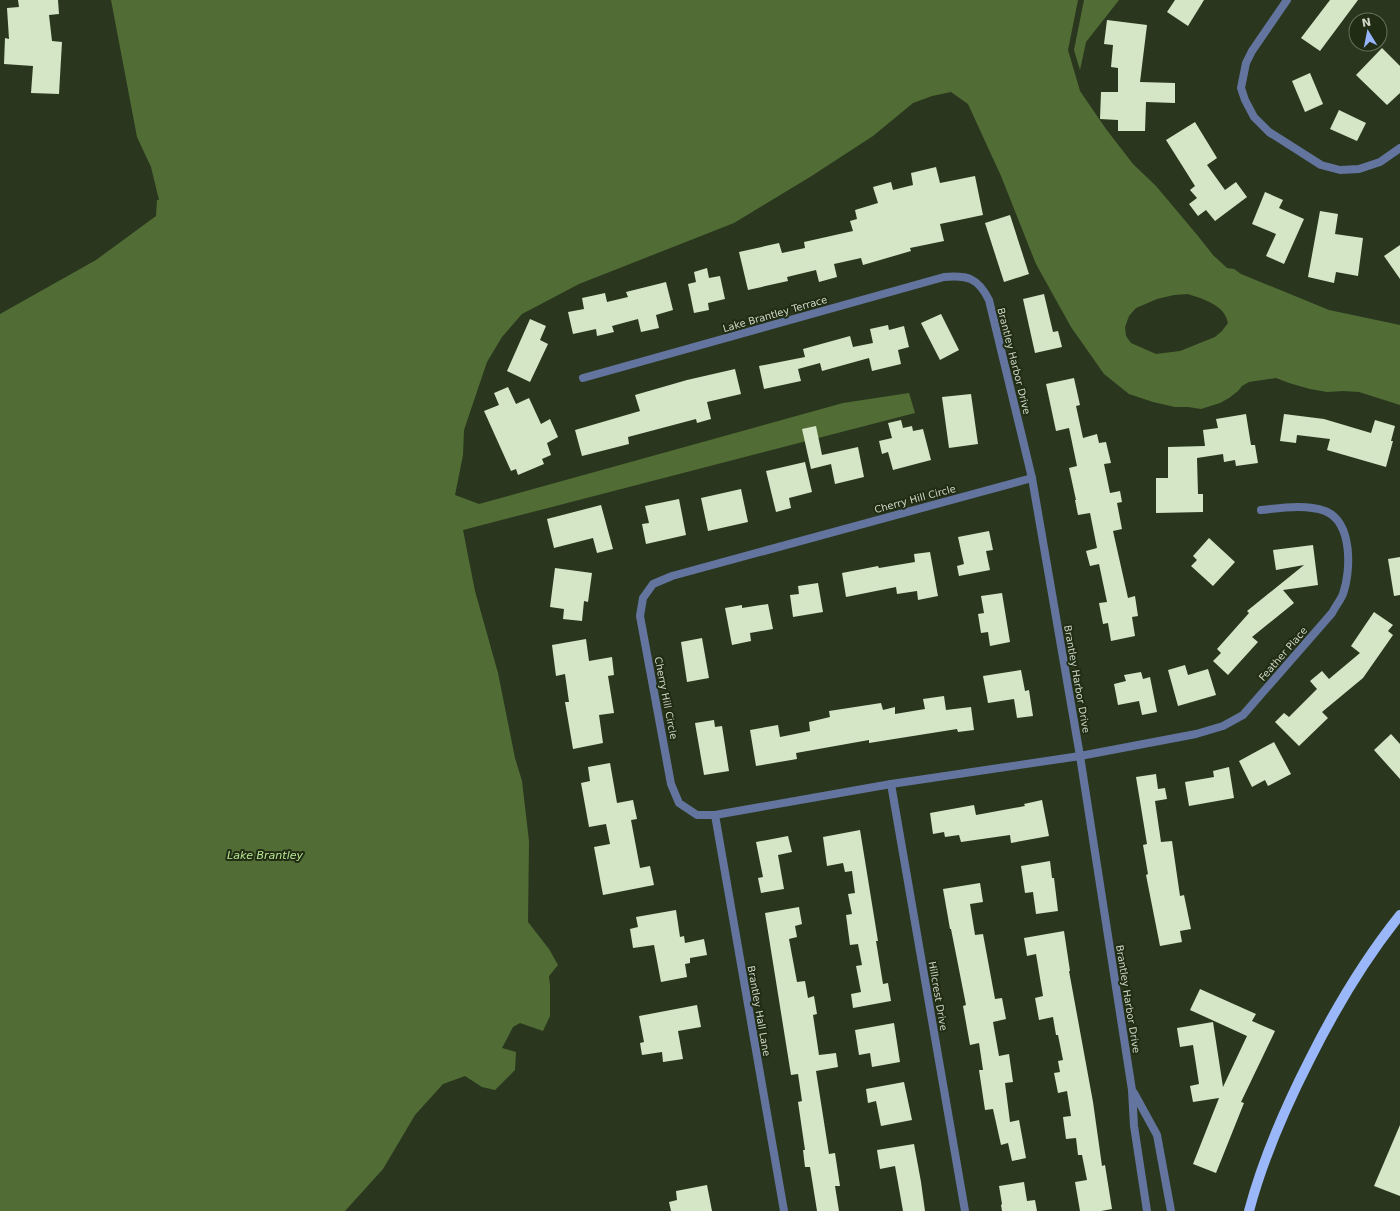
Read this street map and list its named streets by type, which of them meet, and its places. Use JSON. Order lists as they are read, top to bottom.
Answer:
{
  "streets": {
    "street": [
      "Lake Brantley Terrace",
      "Brantley Harbor Drive",
      "Cherry Hill Circle",
      "Feather Place",
      "Hillcrest Drive",
      "Brantley Hall Lane"
    ]
  },
  "crossings": [
    ["Lake Brantley Terrace", "Brantley Harbor Drive"],
    ["Brantley Harbor Drive", "Cherry Hill Circle"],
    ["Brantley Harbor Drive", "Feather Place"],
    ["Cherry Hill Circle", "Feather Place"],
    ["Cherry Hill Circle", "Hillcrest Drive"],
    ["Cherry Hill Circle", "Brantley Hall Lane"]
  ],
  "water": ["Lake Brantley"],
  "north": "top"
}
